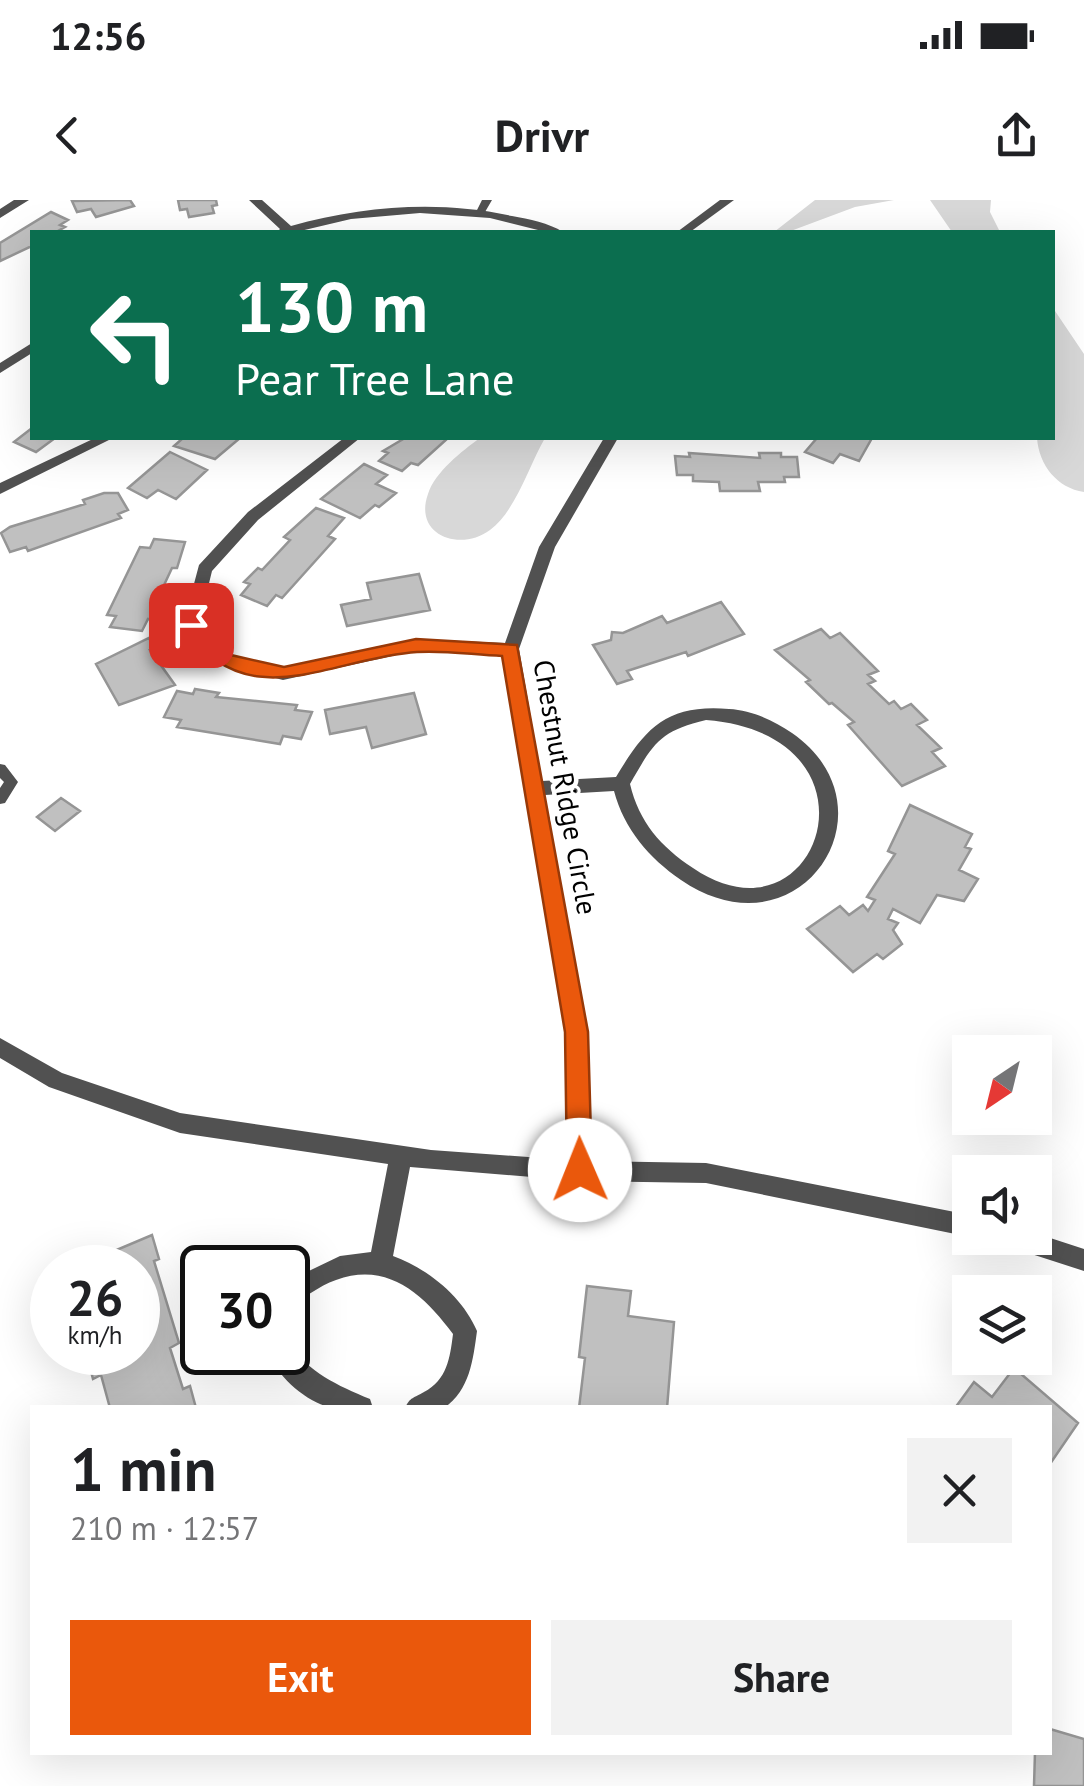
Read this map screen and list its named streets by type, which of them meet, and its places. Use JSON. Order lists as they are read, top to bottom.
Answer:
{
  "streets": {
    "street": ["Chestnut Ridge Circle"]
  },
  "north": "bottom left",
  "page": {
    "status": "12:56",
    "header": "Drivr",
    "turn": ["130 m", "Pear Tree Lane"],
    "speed": "26 km/h",
    "limit": "30",
    "heading": ["1 min", "210 m · 12:57"],
    "buttons": ["Exit", "Share"]
  }
}
